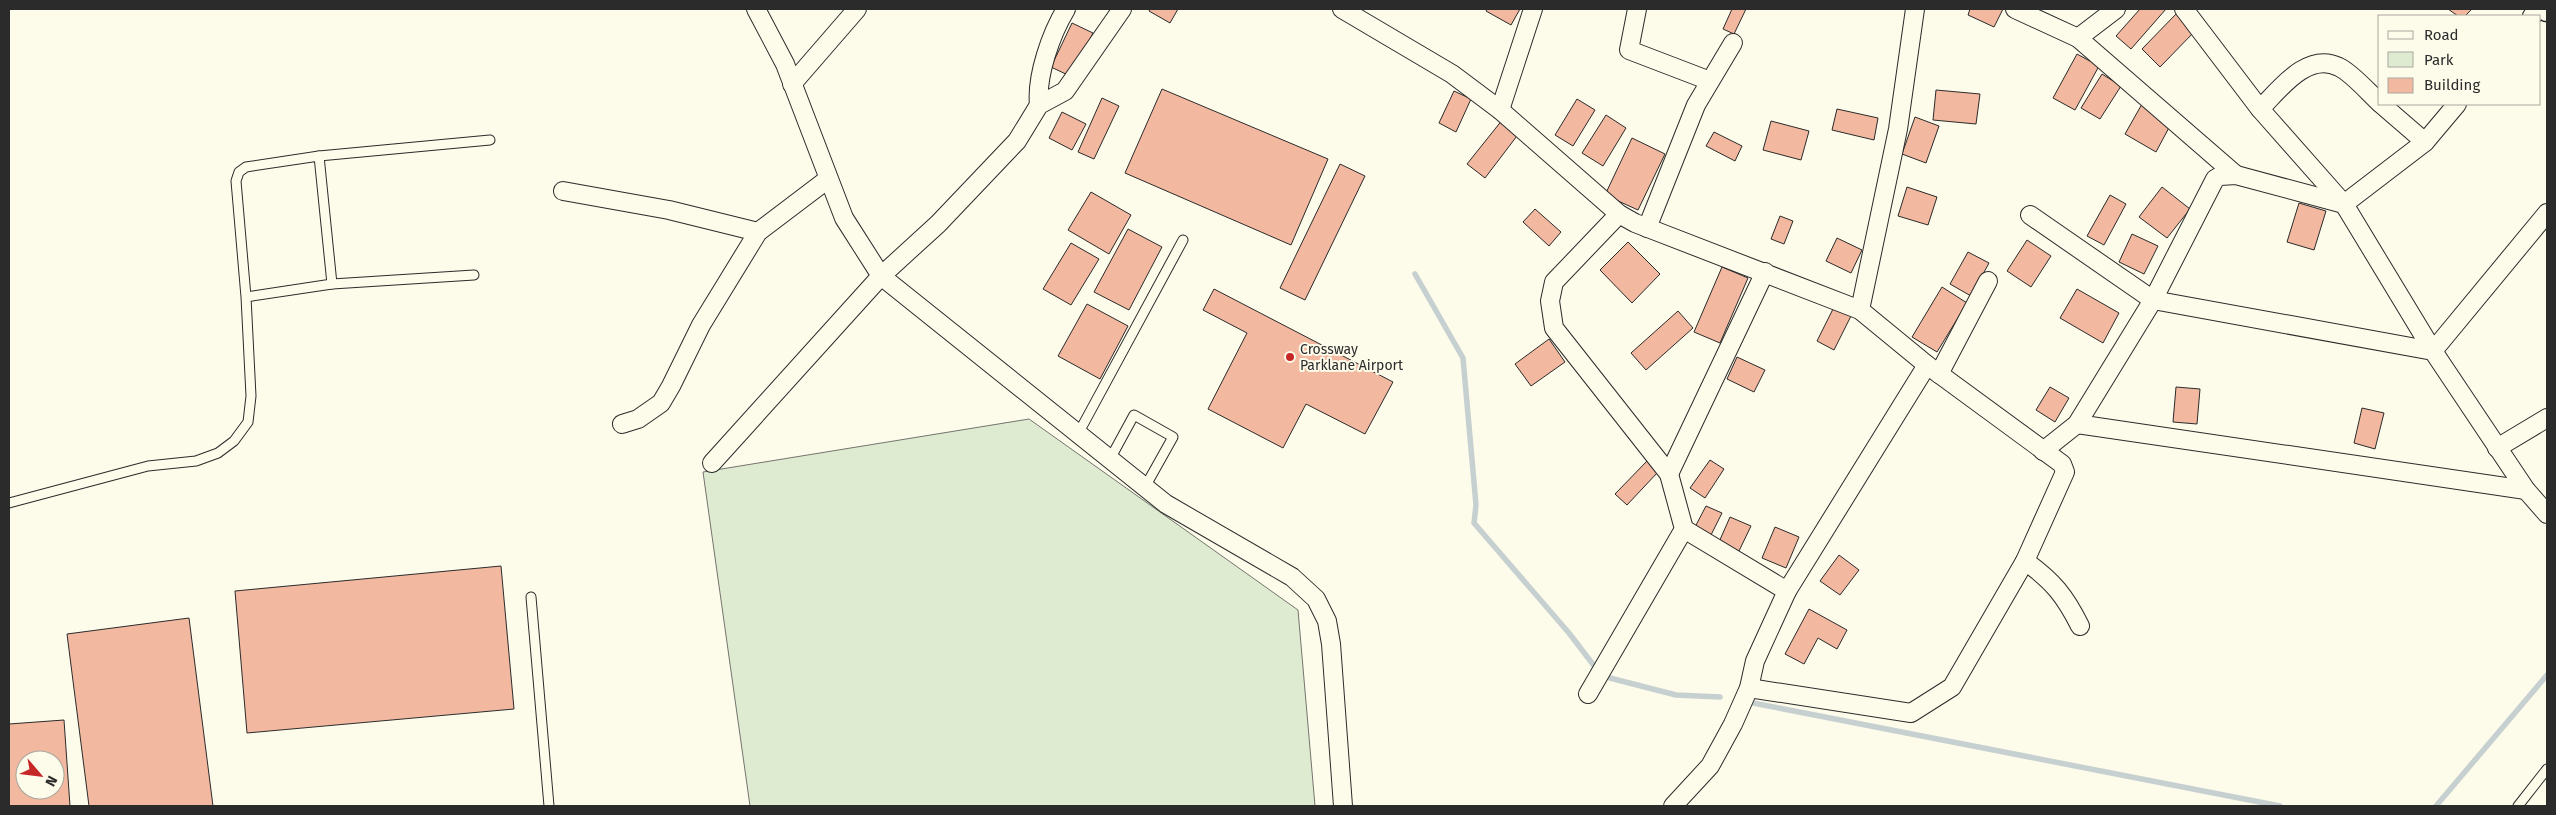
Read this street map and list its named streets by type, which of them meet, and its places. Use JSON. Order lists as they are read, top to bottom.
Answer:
{
  "places": ["Crossway Parklane Airport"],
  "legend": ["Road", "Park", "Building"],
  "north": "bottom right"
}
